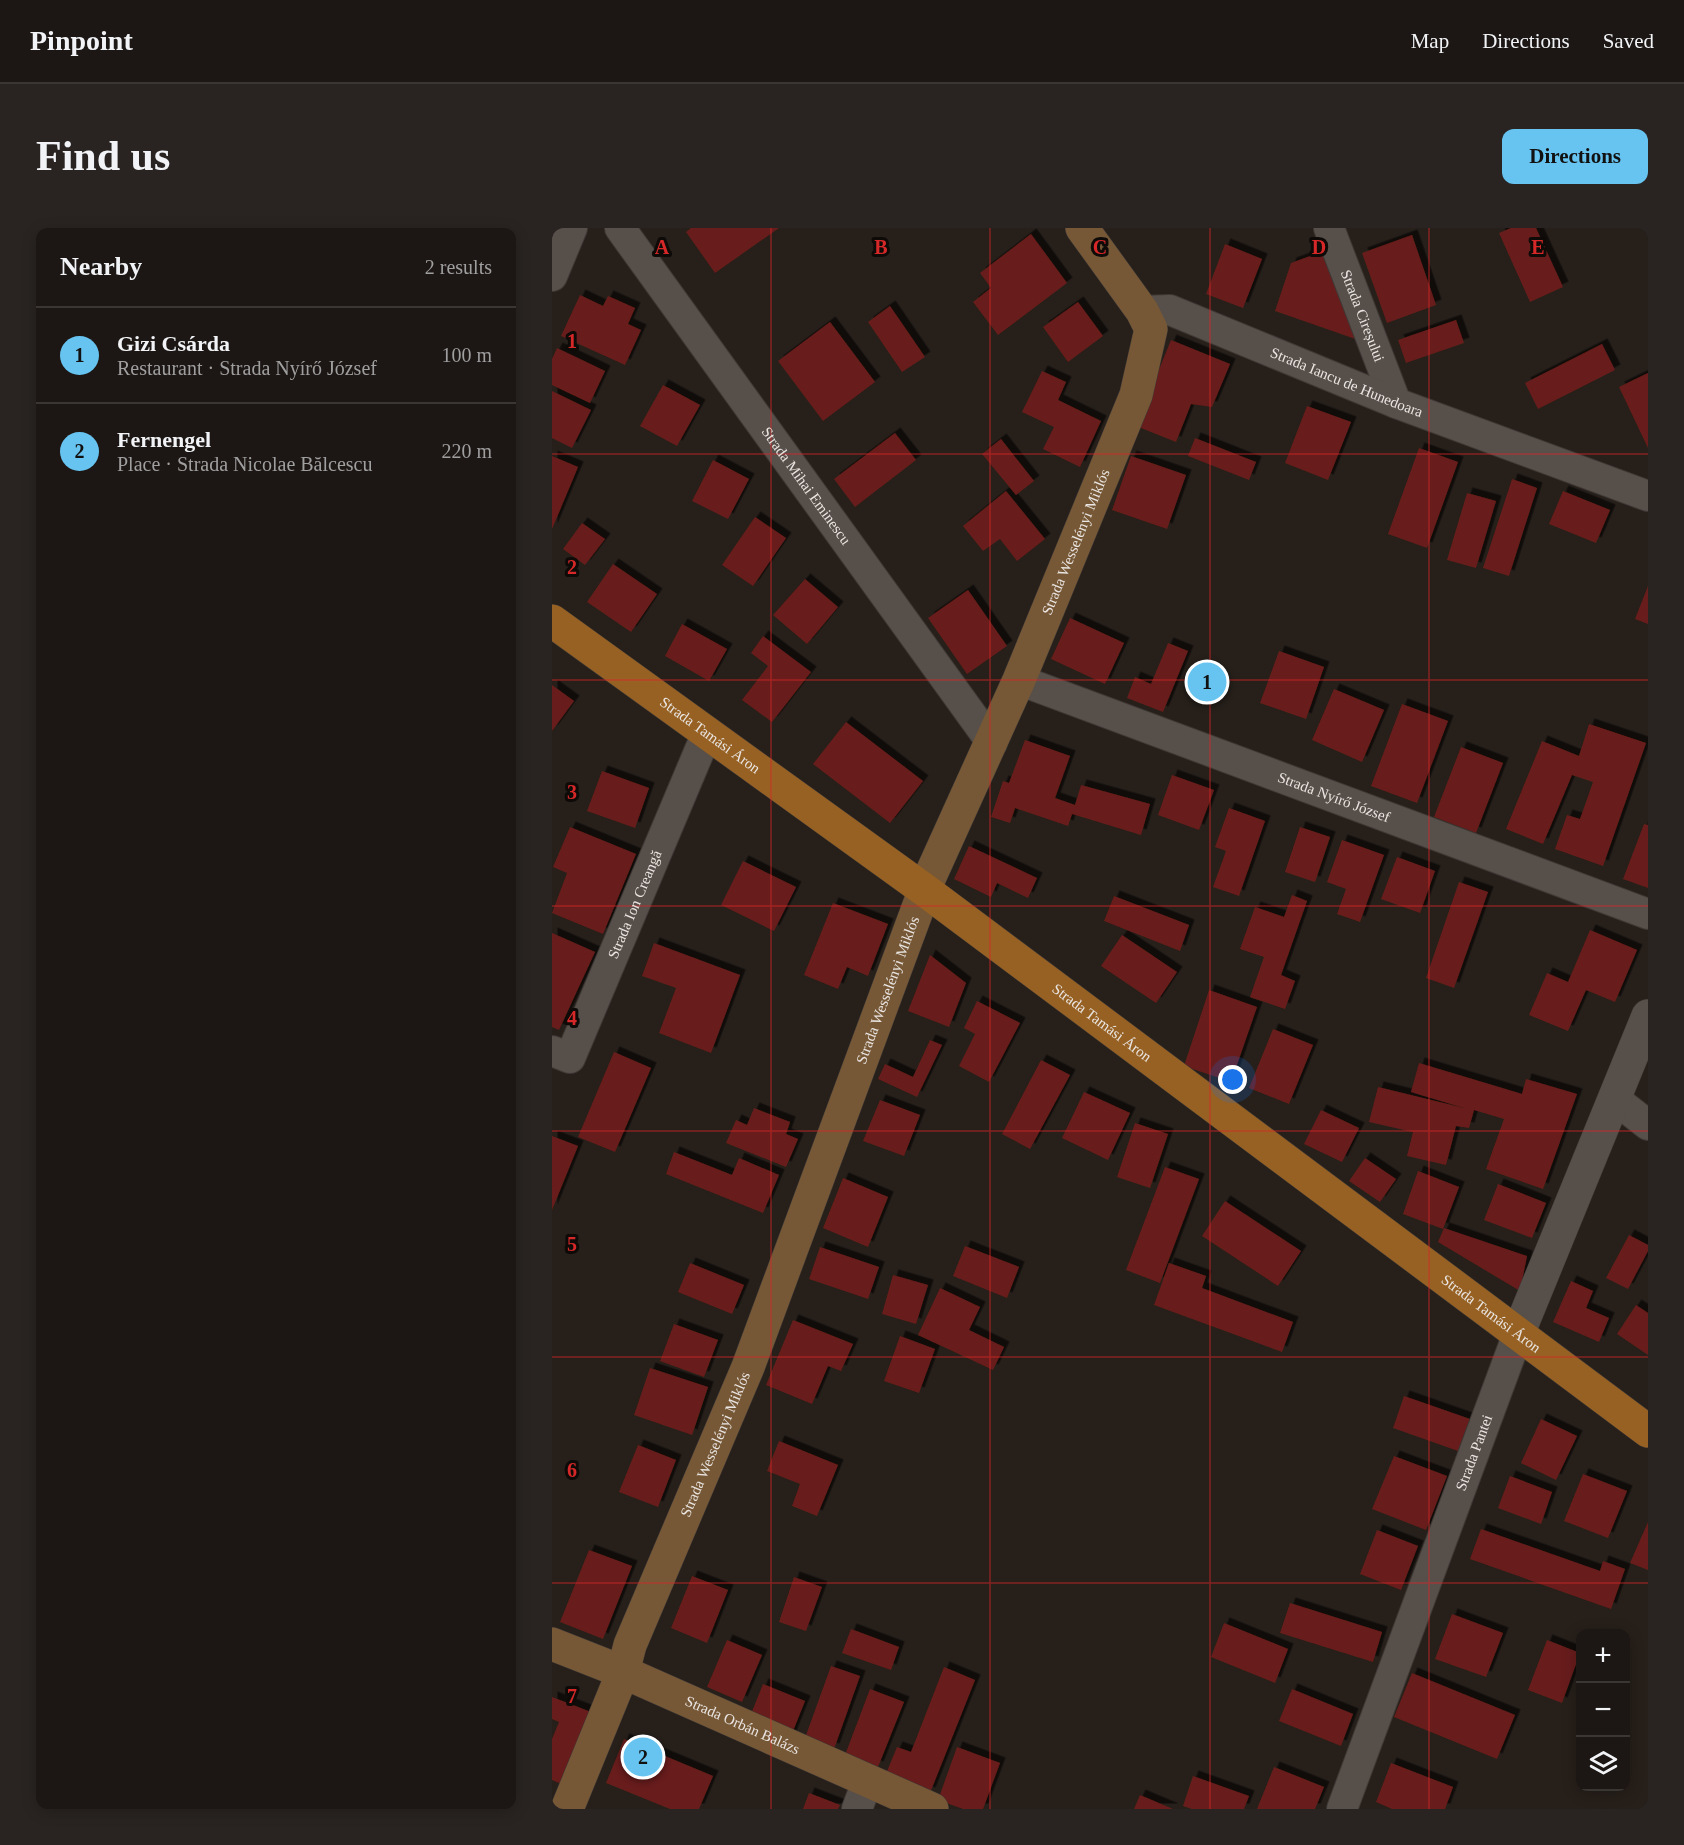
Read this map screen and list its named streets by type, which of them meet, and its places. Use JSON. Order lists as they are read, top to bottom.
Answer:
{
  "streets": {
    "main road": ["Strada Wesselényi Miklós", "Strada Tamási Áron", "Strada Orbán Balázs"],
    "street": [
      "Strada Cireșului",
      "Strada Iancu de Hunedoara",
      "Strada Mihai Eminescu",
      "Strada Nyírő József",
      "Strada Ion Creangă",
      "Strada Pantei"
    ]
  },
  "crossings": [
    ["Strada Cireșului", "Strada Iancu de Hunedoara"],
    ["Strada Iancu de Hunedoara", "Strada Wesselényi Miklós"],
    ["Strada Mihai Eminescu", "Strada Wesselényi Miklós"],
    ["Strada Wesselényi Miklós", "Strada Tamási Áron"],
    ["Strada Wesselényi Miklós", "Strada Nyírő József"],
    ["Strada Wesselényi Miklós", "Strada Orbán Balázs"],
    ["Strada Tamási Áron", "Strada Ion Creangă"],
    ["Strada Tamási Áron", "Strada Pantei"]
  ],
  "page": {
    "header": "Pinpoint",
    "nav": ["Map", "Directions", "Saved"],
    "buttons": "Directions",
    "title": "Find us",
    "heading": ["Nearby", "2 results"],
    "list": [
      {
        "mark": "1",
        "name": "Gizi Csárda",
        "note": "Restaurant · Strada Nyírő József",
        "value": "100 m"
      },
      {
        "mark": "2",
        "name": "Fernengel",
        "note": "Place · Strada Nicolae Bălcescu",
        "value": "220 m"
      }
    ],
    "pins": ["1", "2"],
    "map_buttons": ["+", "−"]
  },
  "grid": {
    "columns": [
      "A",
      "B",
      "C",
      "D",
      "E"
    ],
    "rows": [
      "1",
      "2",
      "3",
      "4",
      "5",
      "6",
      "7"
    ]
  }
}
